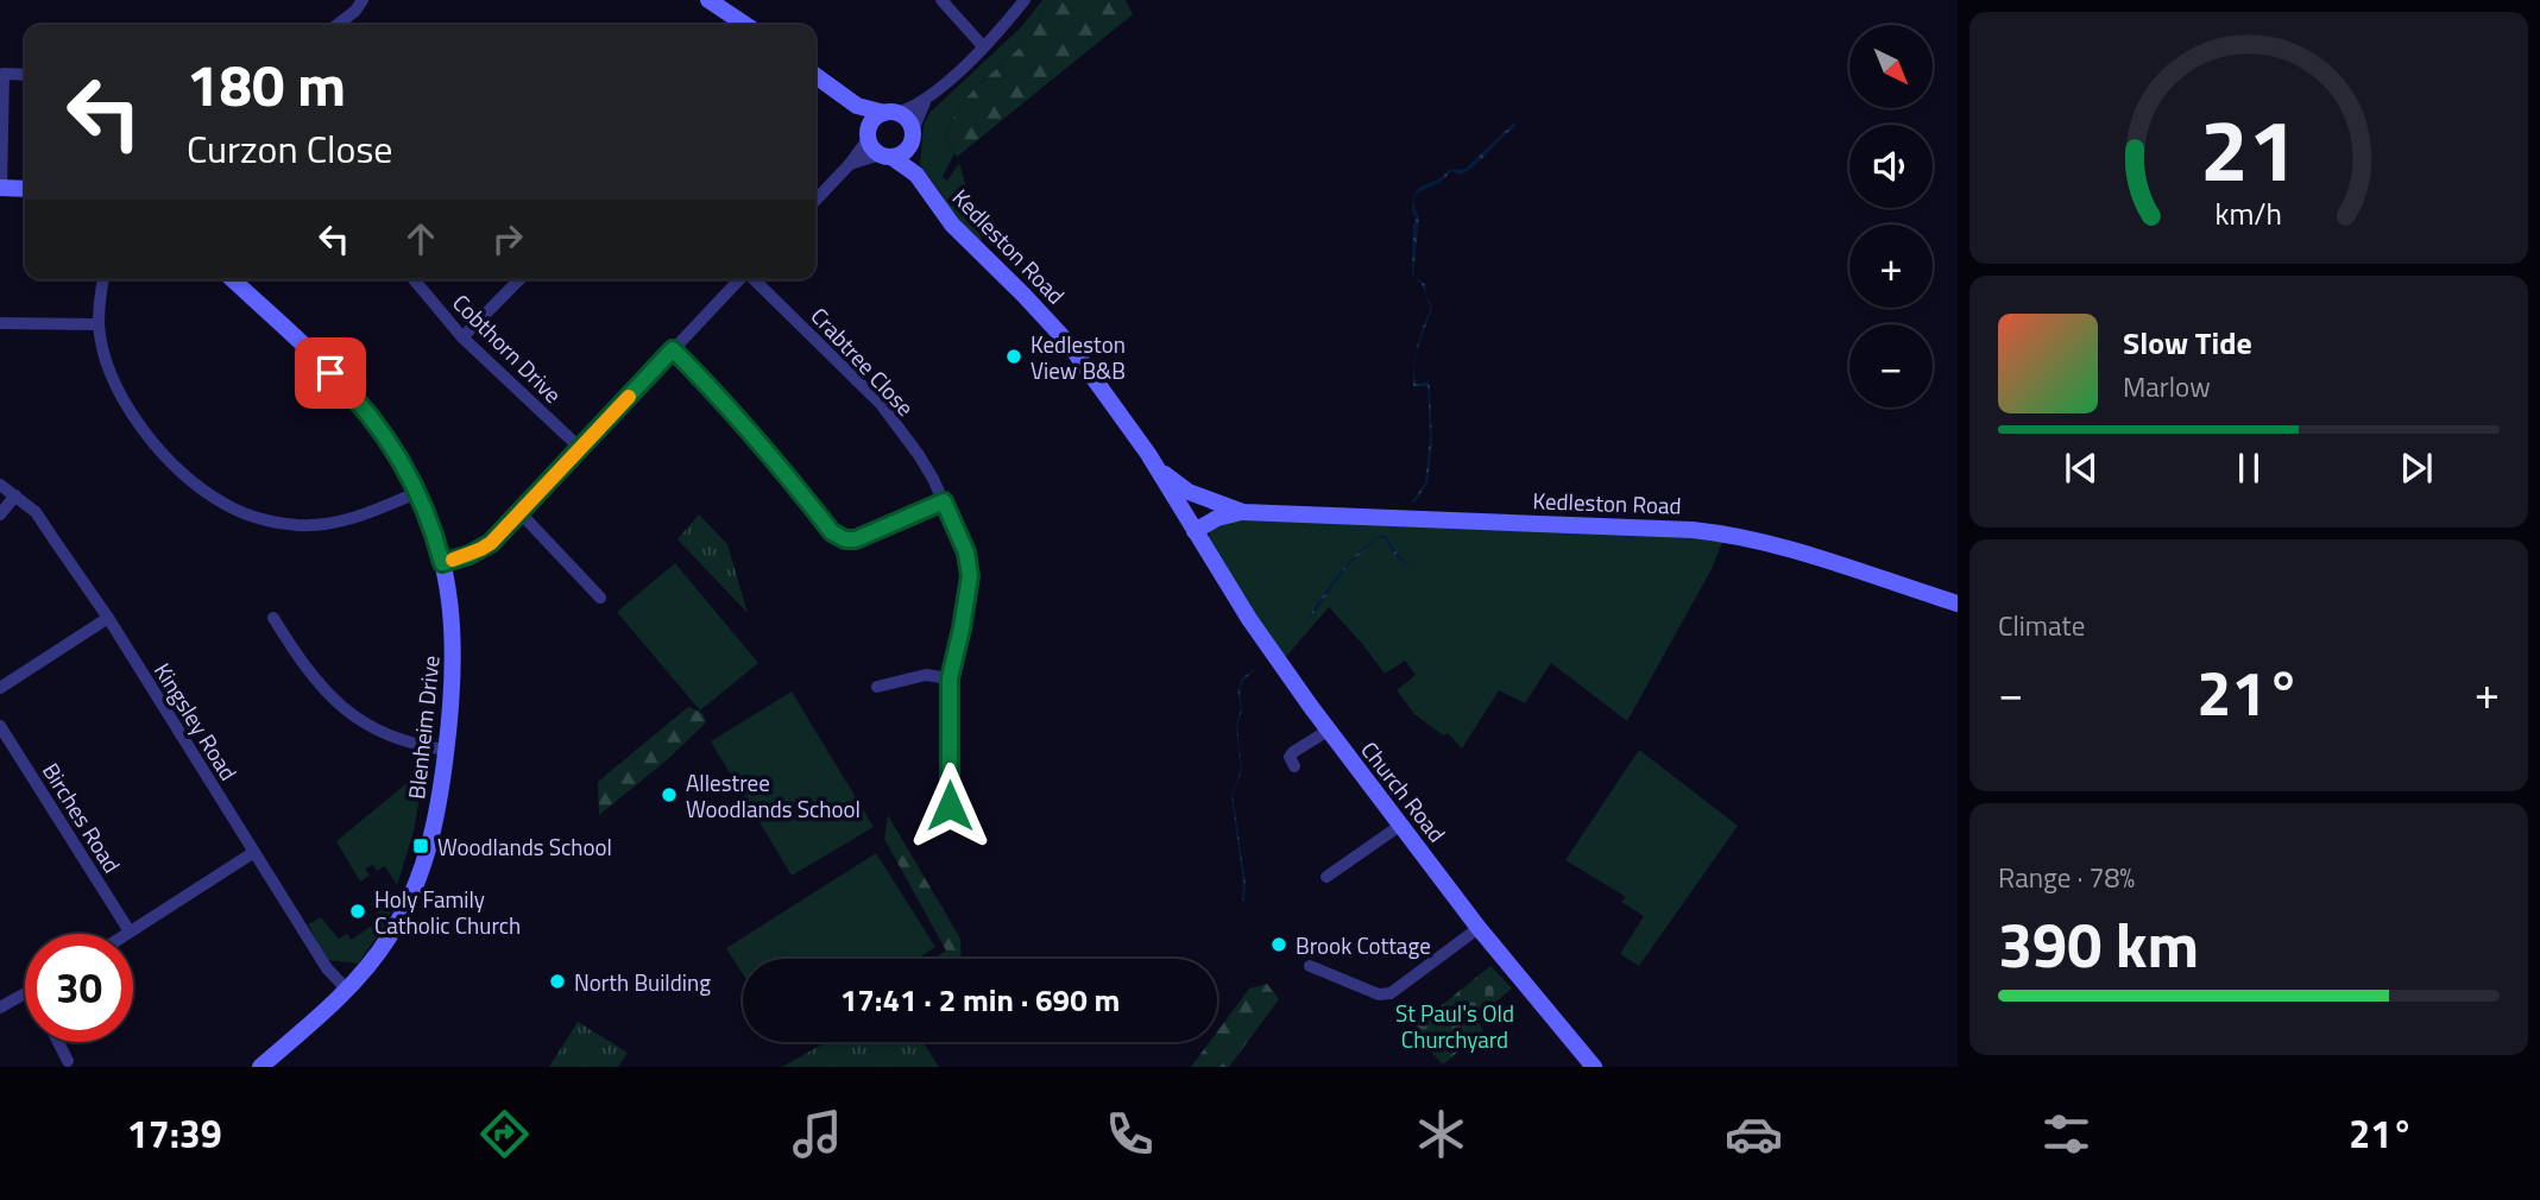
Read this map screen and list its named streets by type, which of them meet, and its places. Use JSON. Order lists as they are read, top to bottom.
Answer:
{
  "streets": {
    "street": [
      "Kedleston Road",
      "Cobthorn Drive",
      "Crabtree Close",
      "Kingsley Road",
      "Blenheim Drive",
      "Church Road",
      "Birches Road"
    ]
  },
  "crossings": [
    ["Kedleston Road", "Church Road"],
    ["Kingsley Road", "Blenheim Drive"]
  ],
  "parks": ["St Paul's Old Churchyard"],
  "places": {
    "other": [
      "Kedleston View B&B",
      "Allestree Woodlands School",
      "Holy Family Catholic Church",
      "Brook Cottage",
      "North Building"
    ],
    "transit": ["Woodlands School"]
  },
  "north": "bottom right",
  "page": {
    "map_buttons": ["+", "−"],
    "turn": ["180 m", "Curzon Close"],
    "song": ["Slow Tide", "Marlow"],
    "tile": [
      "Climate",
      ["Range · 78%", "390 km"]
    ],
    "heat": ["−", "21°", "+"],
    "limit": "30",
    "trip": "17:41 · 2 min · 690 m",
    "tabs": ["17:39", "21°"],
    "gauge": ["21", "km/h"]
  }
}
